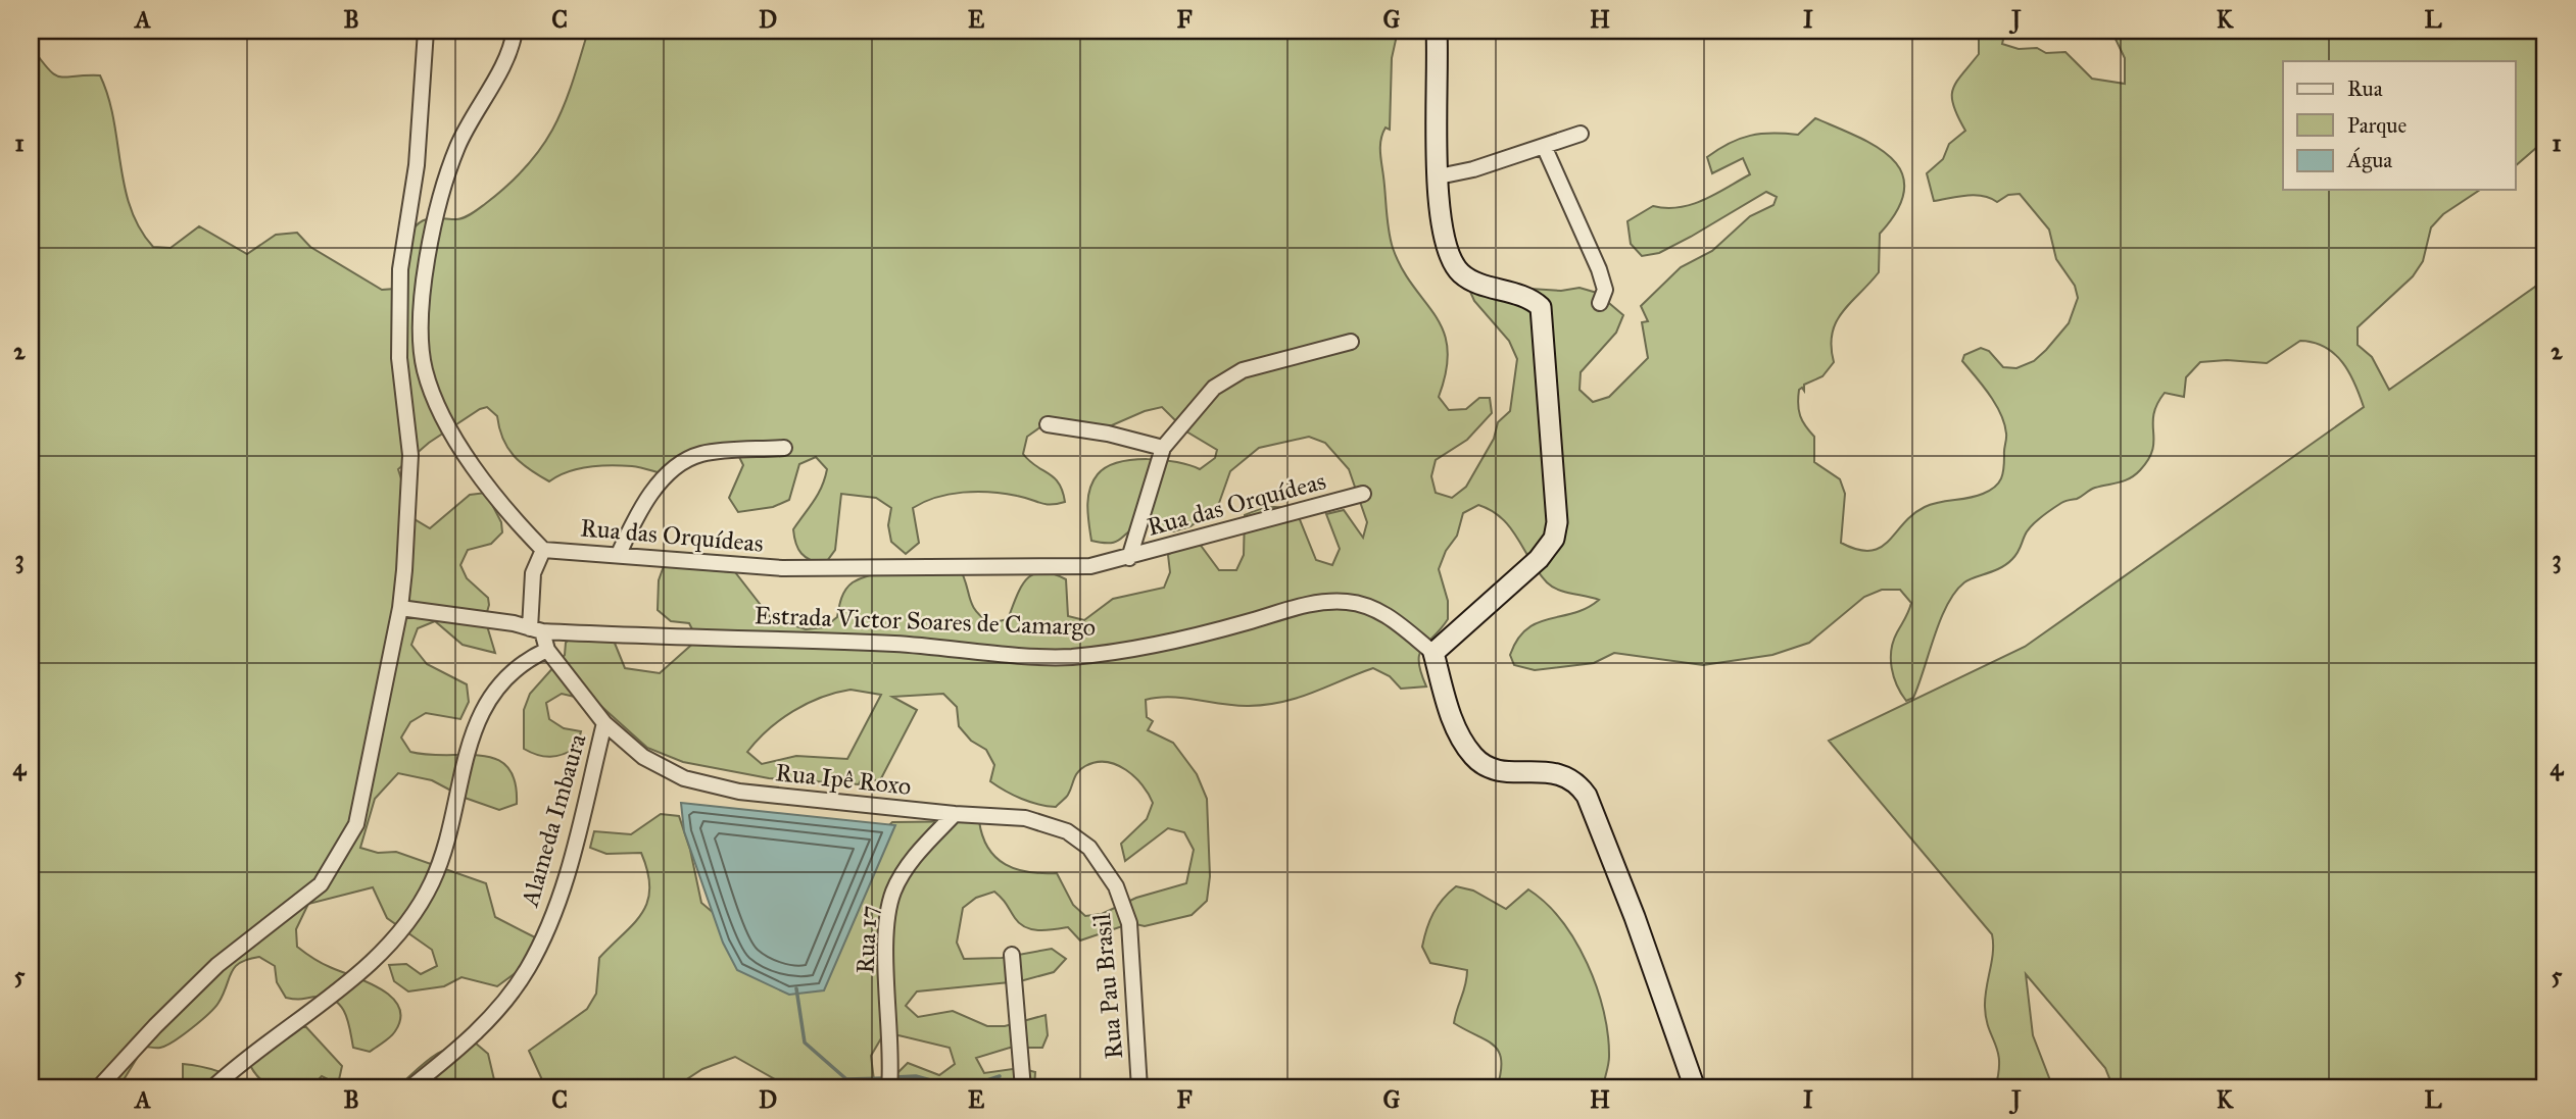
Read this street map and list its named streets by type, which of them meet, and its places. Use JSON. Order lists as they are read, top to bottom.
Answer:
{
  "streets": {
    "street": [
      "Rua das Orquídeas",
      "Estrada Victor Soares de Camargo",
      "Rua Ipê Roxo",
      "Alameda Imbaura",
      "Rua 17",
      "Rua Pau Brasil"
    ]
  },
  "crossings": [
    ["Rua Ipê Roxo", "Alameda Imbaura"],
    ["Rua Ipê Roxo", "Rua 17"],
    ["Rua Ipê Roxo", "Rua Pau Brasil"]
  ],
  "legend": ["Rua", "Parque", "Água"],
  "grid": {
    "columns": [
      "A",
      "B",
      "C",
      "D",
      "E",
      "F",
      "G",
      "H",
      "I",
      "J",
      "K",
      "L"
    ],
    "rows": [
      "1",
      "2",
      "3",
      "4",
      "5"
    ]
  }
}
